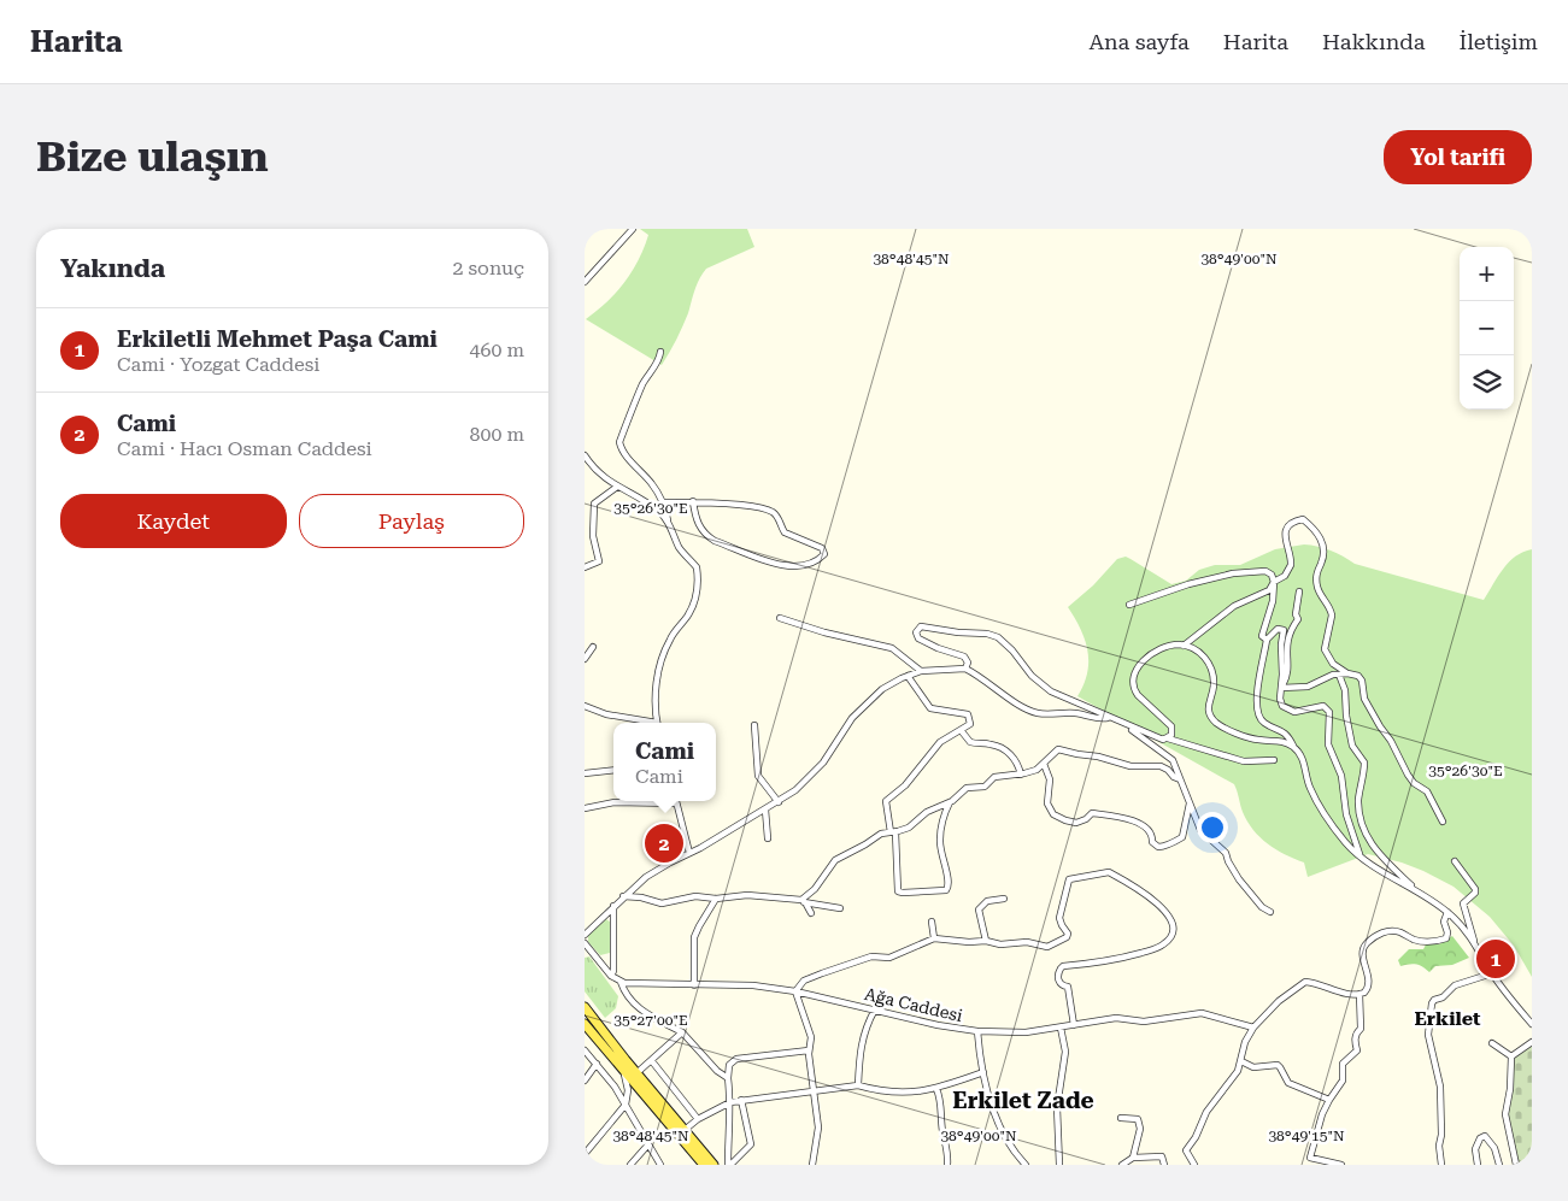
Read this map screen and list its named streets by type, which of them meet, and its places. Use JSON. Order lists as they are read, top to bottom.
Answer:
{
  "streets": {
    "street": ["Ağa Caddesi"]
  },
  "districts": ["Erkilet", "Erkilet Zade"],
  "page": {
    "header": "Harita",
    "nav": [
      "Ana sayfa",
      "Harita",
      "Hakkında",
      "İletişim"
    ],
    "buttons": [
      "Yol tarifi",
      ["Kaydet", "Paylaş"]
    ],
    "title": "Bize ulaşın",
    "heading": ["Yakında", "2 sonuç"],
    "map_buttons": ["+", "−"],
    "list": [
      {
        "mark": "1",
        "name": "Erkiletli Mehmet Paşa Cami",
        "note": "Cami · Yozgat Caddesi",
        "value": "460 m"
      },
      {
        "mark": "2",
        "name": "Cami",
        "note": "Cami · Hacı Osman Caddesi",
        "value": "800 m"
      }
    ],
    "popup": ["Cami", "Cami"],
    "pins": ["2", "1"]
  },
  "coordinates": [
    "38°48'45\"N",
    "38°49'00\"N",
    "35°26'30\"E",
    "35°27'00\"E",
    "38°49'15\"N"
  ]
}
